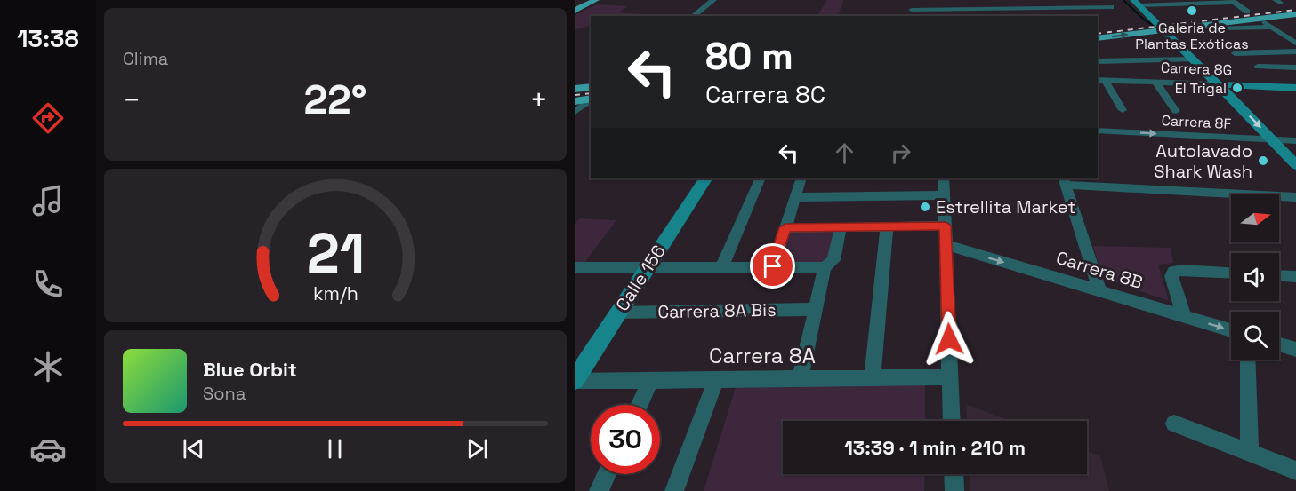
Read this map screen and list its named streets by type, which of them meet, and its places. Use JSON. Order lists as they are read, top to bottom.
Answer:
{
  "streets": {
    "main road": ["Carrera 8G", "Calle 156"],
    "street": [
      "Carrera 8F",
      "Carrera 8B",
      "Carrera 8A Bis",
      "Carrera 8A"
    ]
  },
  "crossings": [
    ["Calle 156", "Carrera 8A Bis"],
    ["Calle 156", "Carrera 8A"]
  ],
  "places": [
    "Galeria de Plantas Exóticas",
    "El Trigal",
    "Autolavado Shark Wash",
    "Estrellita Market"
  ],
  "north": "right",
  "page": {
    "tabs": "13:38",
    "tile": "Clima",
    "turn": ["80 m", "Carrera 8C"],
    "heat": ["−", "22°", "+"],
    "song": ["Blue Orbit", "Sona"],
    "limit": "30",
    "trip": "13:39 · 1 min · 210 m",
    "gauge": ["21", "km/h"]
  }
}
